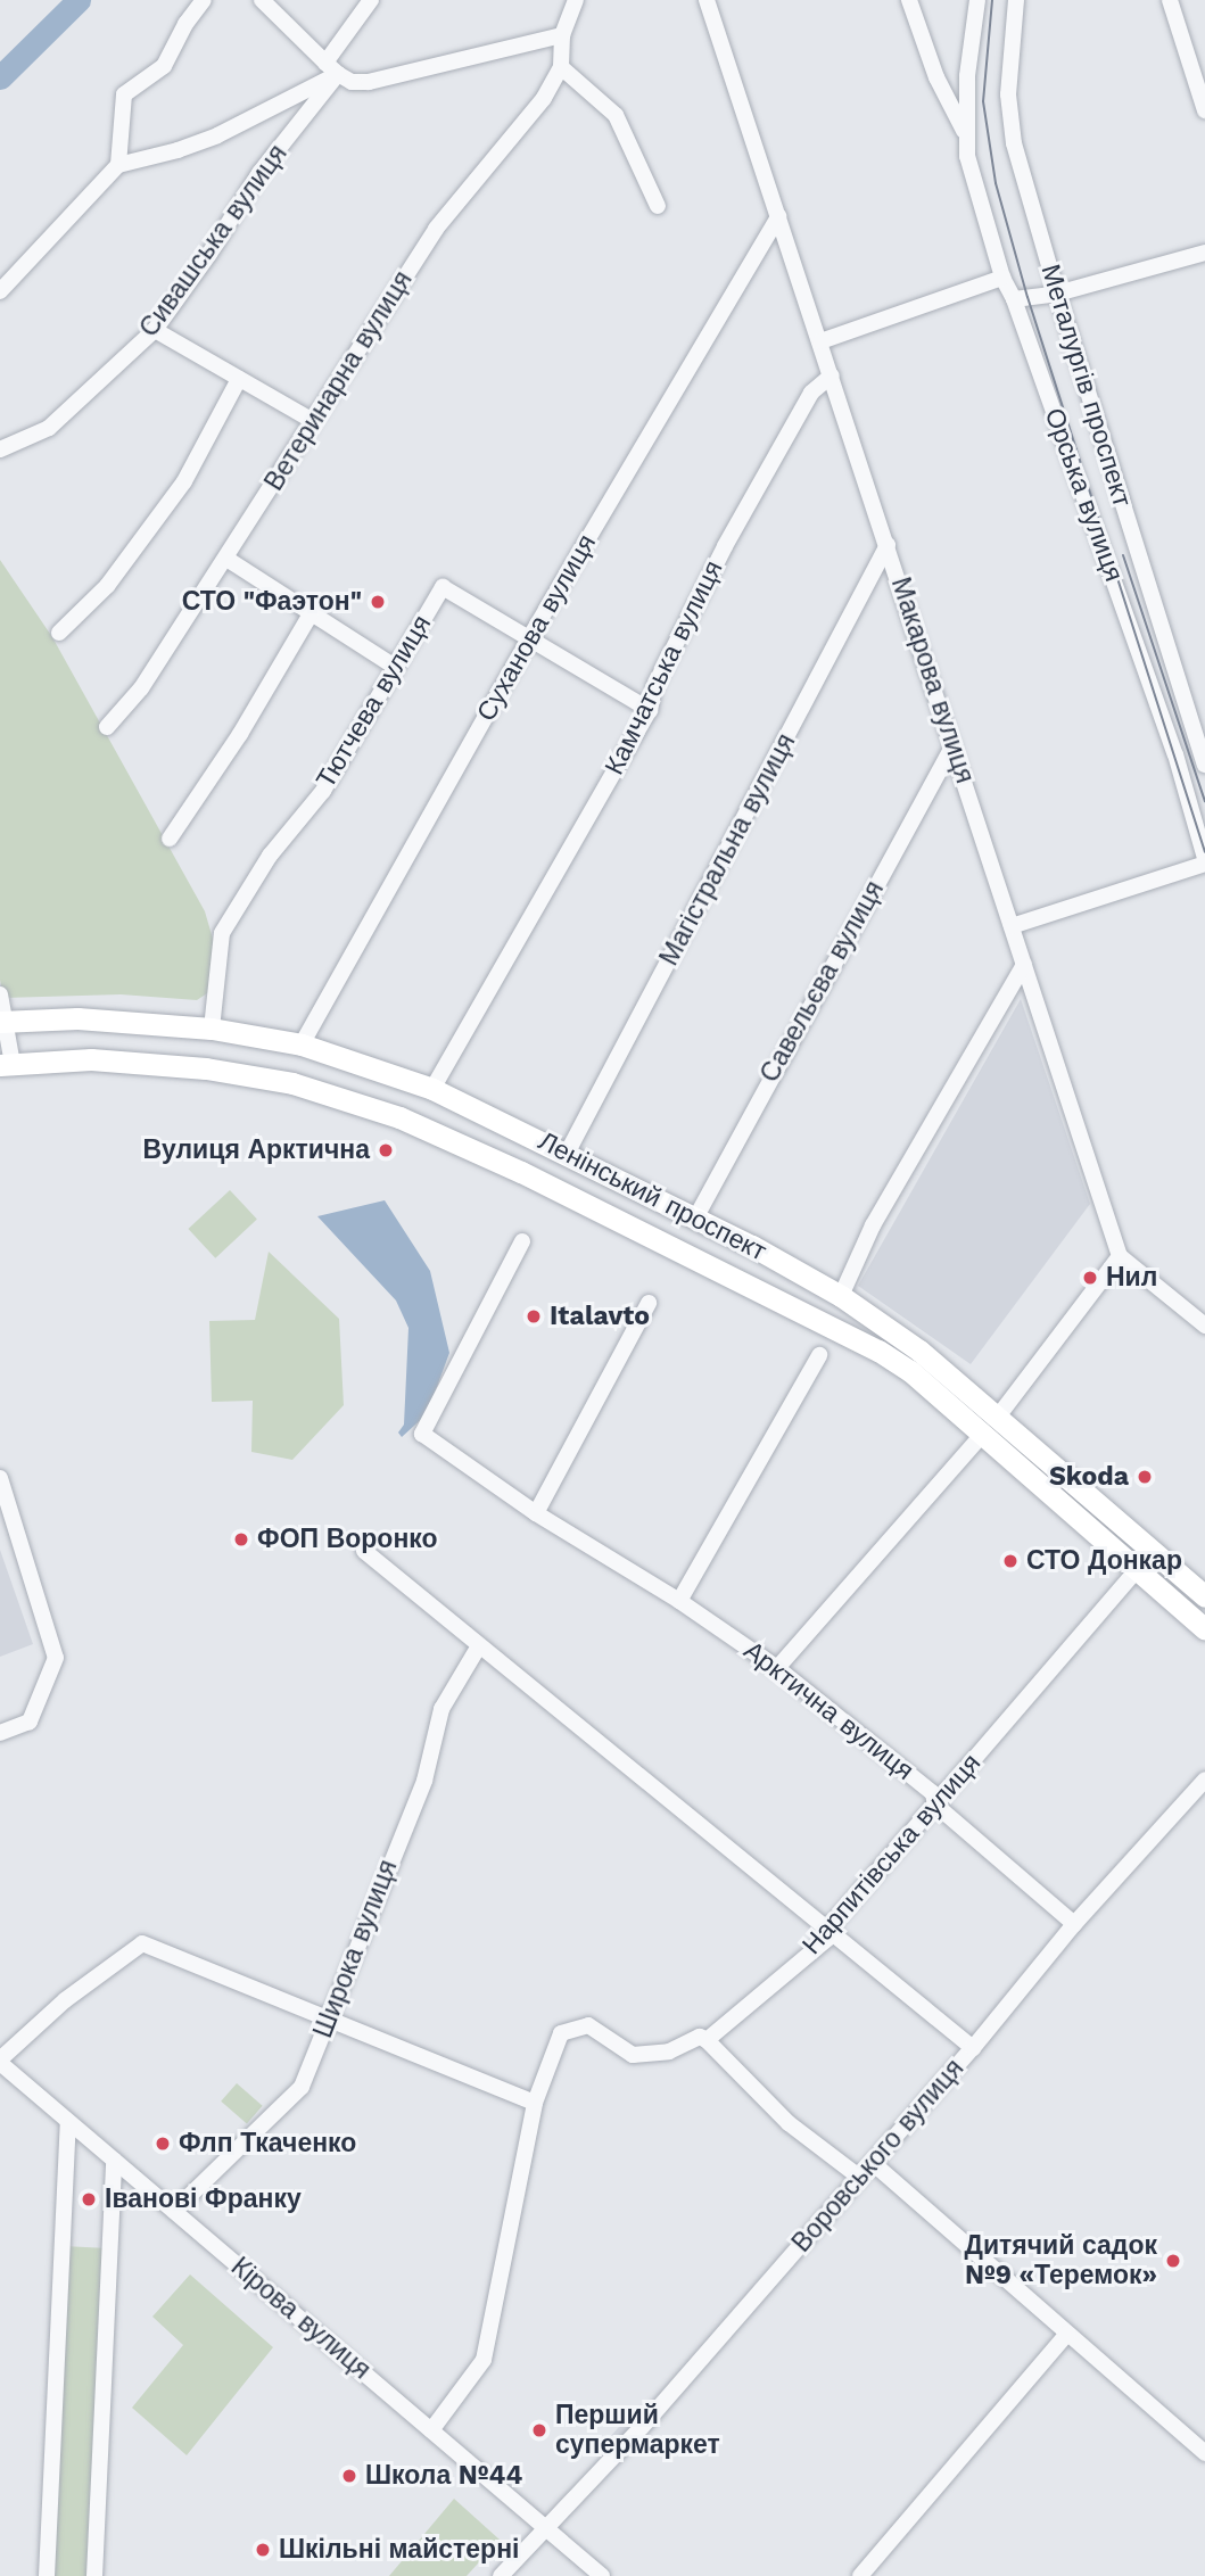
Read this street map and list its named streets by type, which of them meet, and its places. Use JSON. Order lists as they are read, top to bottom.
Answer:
{
  "streets": {
    "main road": ["Ленінський проспект"],
    "street": [
      "Сивашська вулиця",
      "Ветеринарна вулиця",
      "Металургів проспект",
      "Орська вулиця",
      "Суханова вулиця",
      "Камчатська вулиця",
      "Макарова вулиця",
      "Тютчева вулиця",
      "Магістральна вулиця",
      "Савельєва вулиця",
      "Арктична вулиця",
      "Нарпитівська вулиця",
      "Широка вулиця",
      "Воровського вулиця",
      "Кірова вулиця"
    ]
  },
  "crossings": [
    ["Суханова вулиця", "Макарова вулиця"],
    ["Суханова вулиця", "Тютчева вулиця"],
    ["Суханова вулиця", "Ленінський проспект"],
    ["Камчатська вулиця", "Макарова вулиця"],
    ["Камчатська вулиця", "Тютчева вулиця"],
    ["Камчатська вулиця", "Ленінський проспект"],
    ["Макарова вулиця", "Магістральна вулиця"],
    ["Макарова вулиця", "Савельєва вулиця"],
    ["Тютчева вулиця", "Ленінський проспект"],
    ["Магістральна вулиця", "Ленінський проспект"],
    ["Савельєва вулиця", "Ленінський проспект"],
    ["Ленінський проспект", "Нарпитівська вулиця"],
    ["Арктична вулиця", "Нарпитівська вулиця"],
    ["Арктична вулиця", "Воровського вулиця"],
    ["Широка вулиця", "Кірова вулиця"],
    ["Воровського вулиця", "Кірова вулиця"]
  ],
  "places": [
    "СТО \"Фаэтон\"",
    "Вулиця Арктична",
    "Нил",
    "Italavto",
    "Skoda",
    "ФОП Воронко",
    "СТО Донкар",
    "Флп Ткаченко",
    "Іванові Франку",
    "Дитячий садок №9 «Теремок»",
    "Перший супермаркет",
    "Школа №44",
    "Шкільні майстерні"
  ]
}
